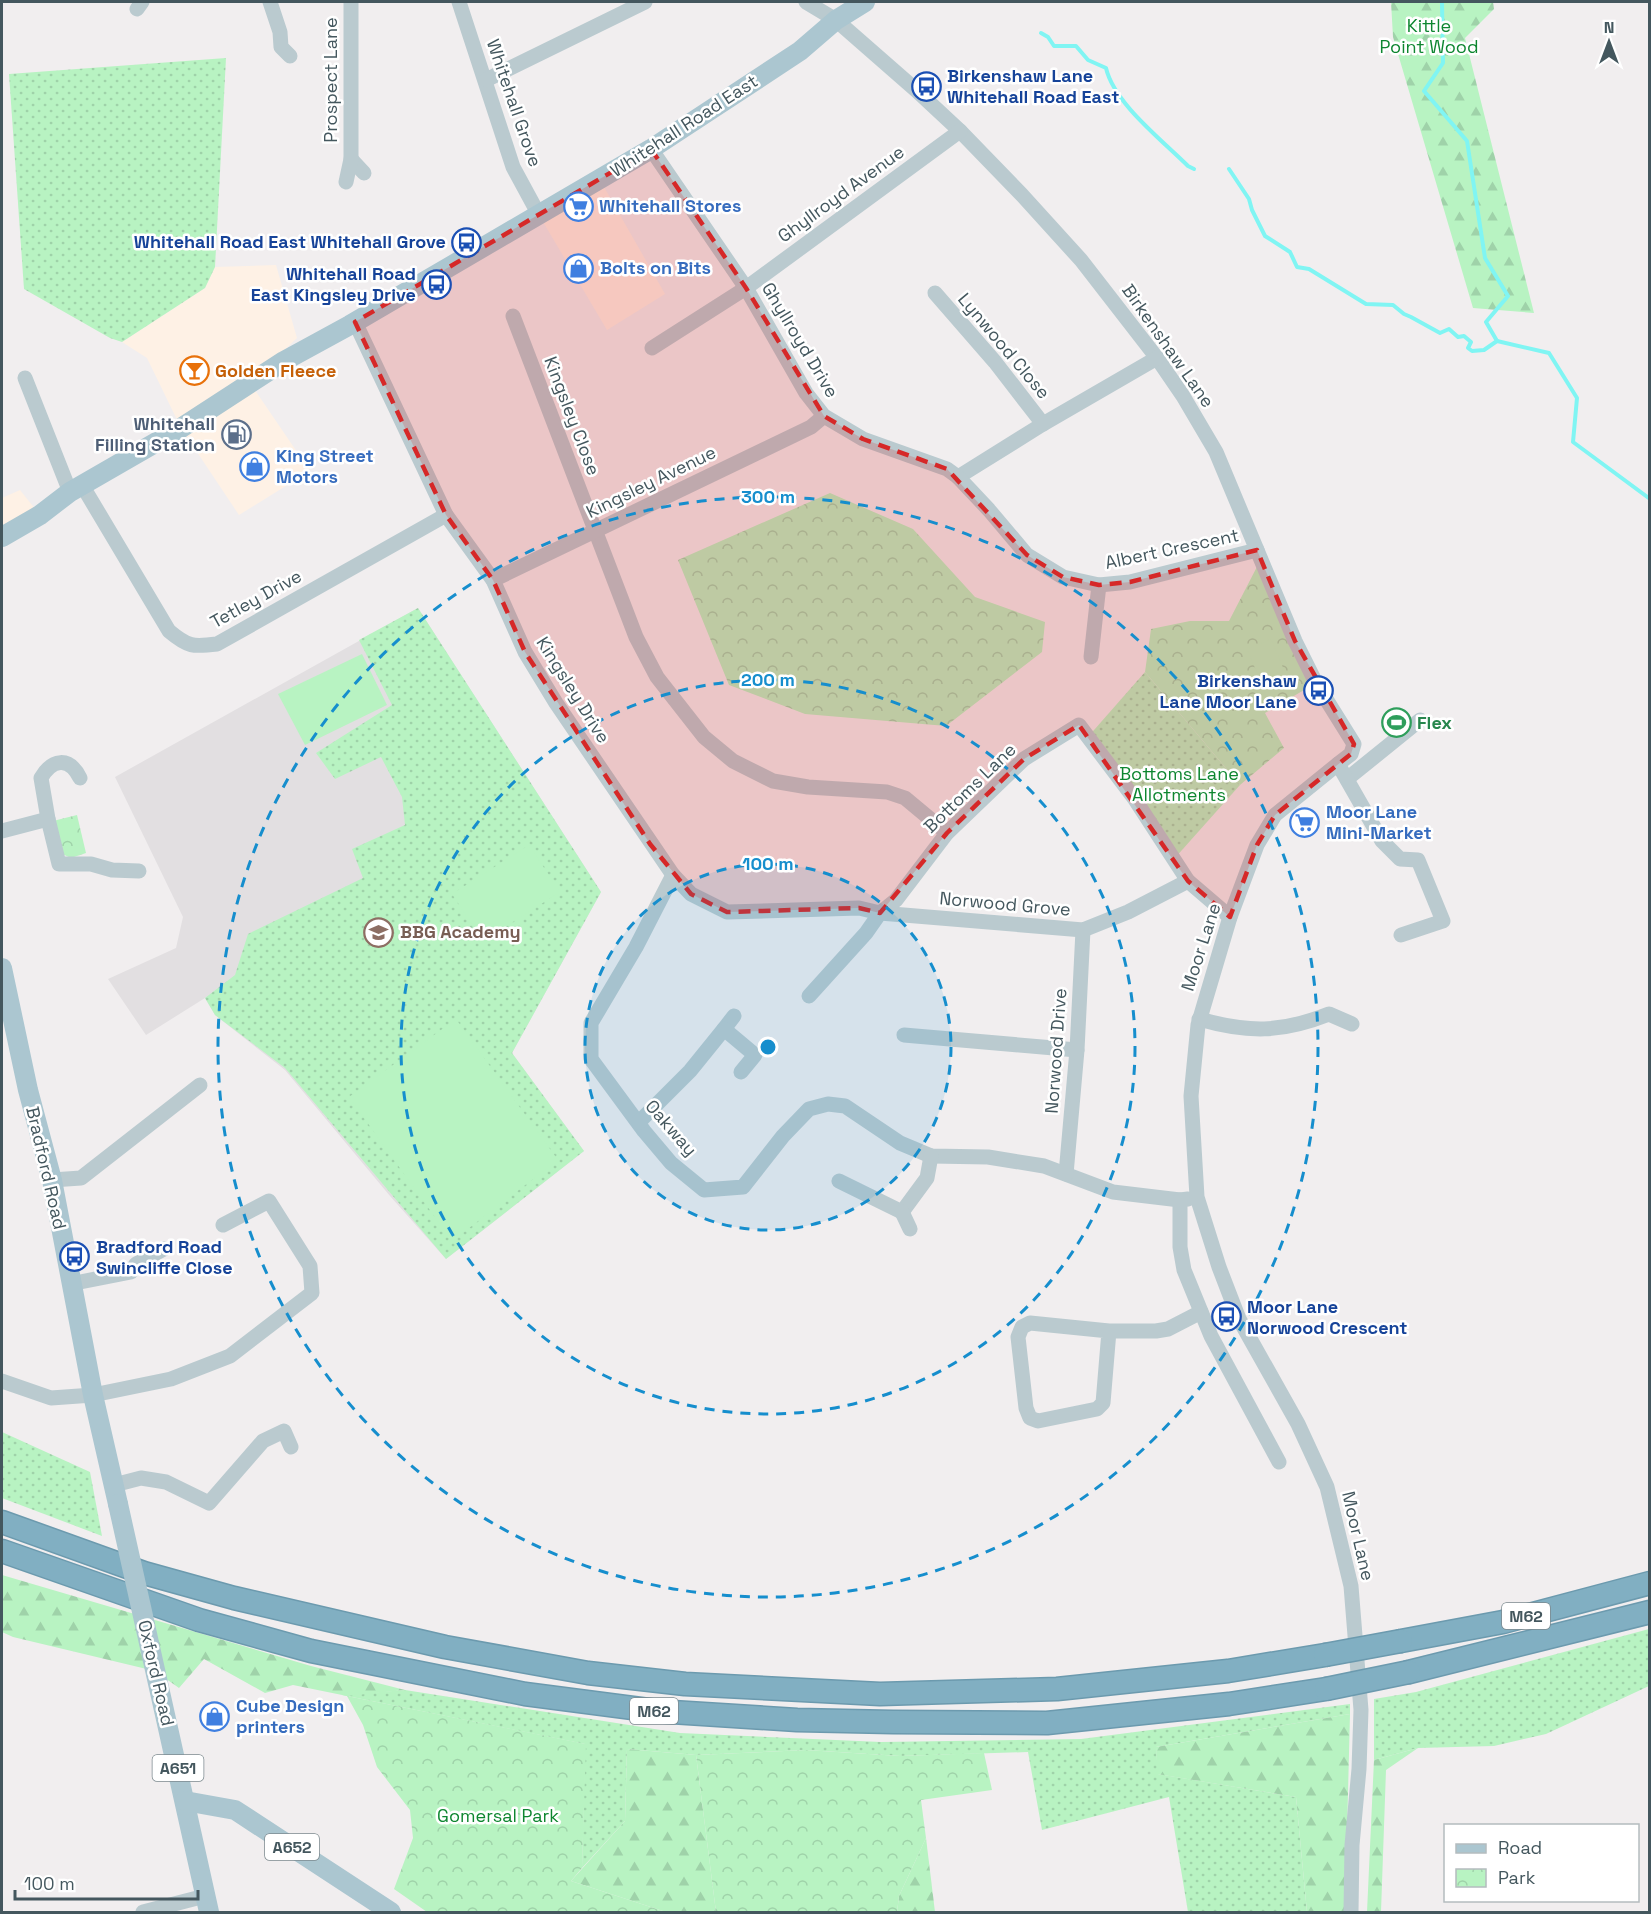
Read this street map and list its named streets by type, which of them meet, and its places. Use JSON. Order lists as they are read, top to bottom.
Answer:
{
  "streets": {
    "highway": ["M62"],
    "main road": [
      "Whitehall Road East",
      "Bradford Road",
      "Oxford Road",
      "A651",
      "A652"
    ],
    "street": [
      "Prospect Lane",
      "Whitehall Grove",
      "Ghyllroyd Avenue",
      "Ghyllroyd Drive",
      "Lynwood Close",
      "Birkenshaw Lane",
      "Kingsley Close",
      "Kingsley Avenue",
      "Albert Crescent",
      "Tetley Drive",
      "Kingsley Drive",
      "Bottoms Lane",
      "Norwood Grove",
      "Moor Lane",
      "Norwood Drive",
      "Oakway"
    ]
  },
  "crossings": [
    ["Whitehall Grove", "Whitehall Road East"],
    ["Whitehall Road East", "Ghyllroyd Drive"],
    ["Whitehall Road East", "Birkenshaw Lane"],
    ["Whitehall Road East", "Tetley Drive"],
    ["Whitehall Road East", "Kingsley Drive"],
    ["Ghyllroyd Avenue", "Ghyllroyd Drive"],
    ["Ghyllroyd Avenue", "Birkenshaw Lane"],
    ["Ghyllroyd Drive", "Kingsley Avenue"],
    ["Ghyllroyd Drive", "Albert Crescent"],
    ["Birkenshaw Lane", "Albert Crescent"],
    ["Birkenshaw Lane", "Moor Lane"],
    ["Kingsley Close", "Kingsley Avenue"],
    ["Kingsley Close", "Bottoms Lane"],
    ["Kingsley Avenue", "Kingsley Drive"],
    ["Tetley Drive", "Kingsley Drive"],
    ["Kingsley Drive", "Bottoms Lane"],
    ["Kingsley Drive", "Norwood Grove"],
    ["Kingsley Drive", "Oakway"],
    ["Bottoms Lane", "Norwood Grove"],
    ["Bottoms Lane", "Moor Lane"],
    ["Norwood Grove", "Norwood Drive"],
    ["Bradford Road", "Oxford Road"],
    ["Oxford Road", "A652"]
  ],
  "parks": ["Kittle Point Wood", "Bottoms Lane Allotments", "Gomersal Park"],
  "places": {
    "bus stop": [
      "Birkenshaw Lane Whitehall Road East",
      "Whitehall Road East Whitehall Grove",
      "Whitehall Road East Kingsley Drive",
      "Birkenshaw Lane Moor Lane",
      "Bradford Road Swincliffe Close",
      "Moor Lane Norwood Crescent"
    ],
    "supermarket": ["Whitehall Stores", "Moor Lane Mini-Market"],
    "shop": ["Bolts on Bits", "King Street Motors", "Cube Design printers"],
    "bar": ["Golden Fleece"],
    "fuel station": ["Whitehall Filling Station"],
    "sports": ["Flex"],
    "school or university": ["BBG Academy"]
  },
  "legend": ["Road", "Park"],
  "scale_bar": "100 m",
  "north": "top",
  "rings": ["300 m", "200 m", "100 m"]
}
